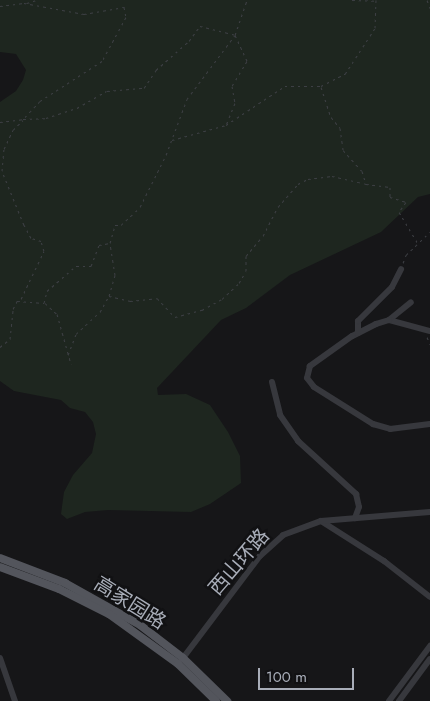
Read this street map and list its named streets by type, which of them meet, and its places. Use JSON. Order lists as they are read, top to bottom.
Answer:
{
  "streets": {
    "main road": ["高家园路"],
    "street": ["西山环路"]
  },
  "crossings": [
    ["西山环路", "高家园路"]
  ],
  "scale_bar": "100 m"
}
